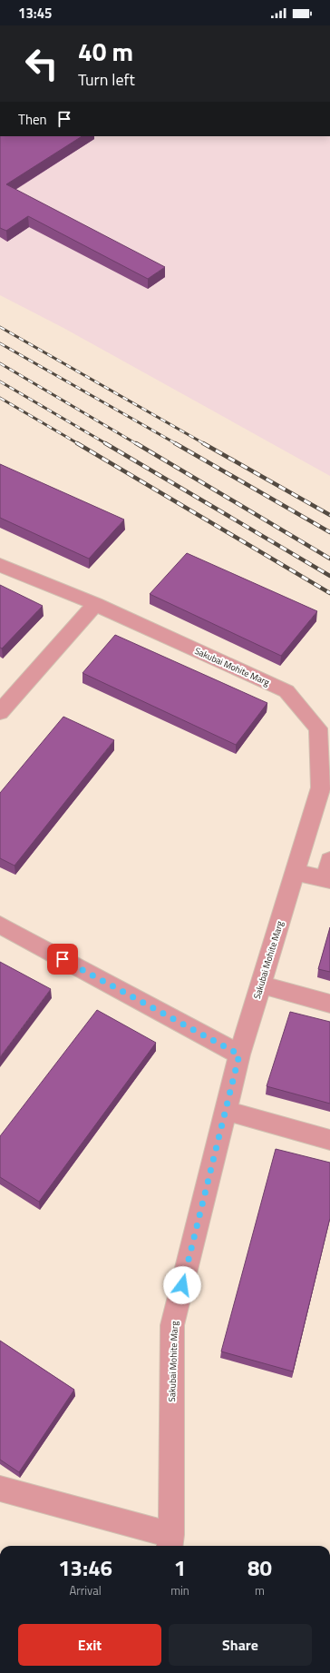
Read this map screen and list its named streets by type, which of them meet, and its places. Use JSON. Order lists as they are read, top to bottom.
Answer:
{
  "streets": {
    "street": ["Sakubai Mohite Marg"]
  },
  "page": {
    "status": "13:45",
    "turn": ["40 m", "Turn left"],
    "then": "Then",
    "eta": [
      "13:46",
      "Arrival",
      "1",
      "min",
      "80",
      "m"
    ],
    "buttons": ["Exit", "Share"]
  }
}
